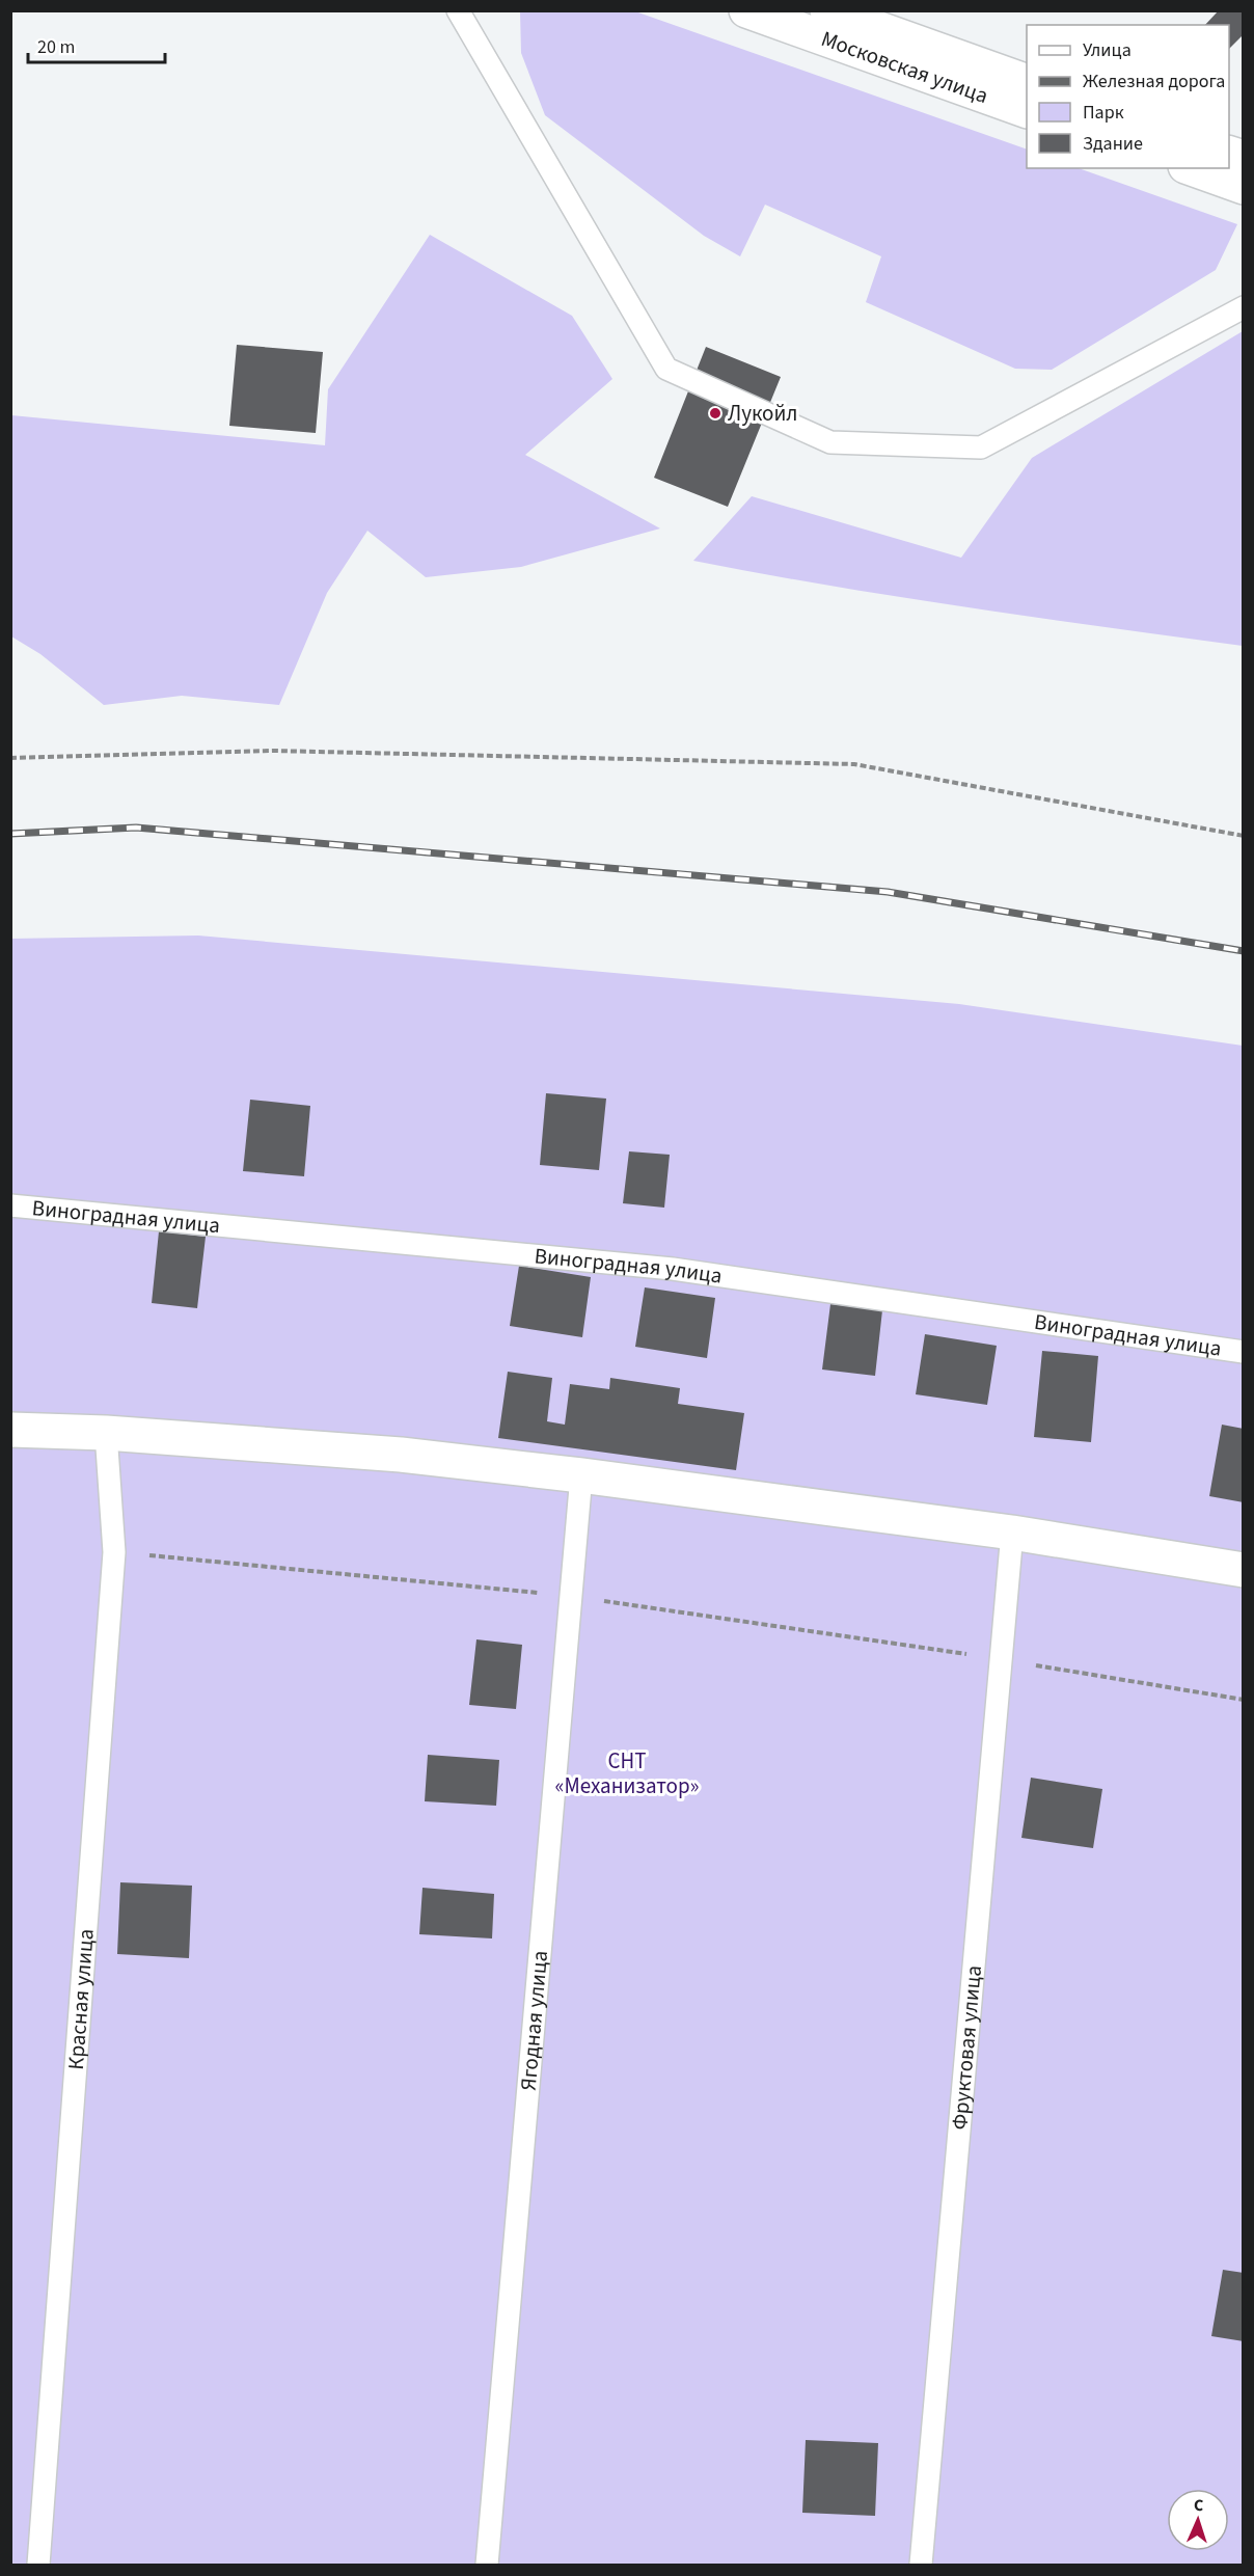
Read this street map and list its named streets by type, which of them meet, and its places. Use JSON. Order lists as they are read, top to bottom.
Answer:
{
  "streets": {
    "street": ["Московская улица"],
    "lane": [
      "Виноградная улица",
      "Красная улица",
      "Ягодная улица",
      "Фруктовая улица"
    ]
  },
  "parks": ["СНТ «Механизатор»"],
  "places": ["Лукойл"],
  "legend": [
    "Улица",
    "Железная дорога",
    "Парк",
    "Здание"
  ],
  "scale_bar": "20 m",
  "north": "top"
}
